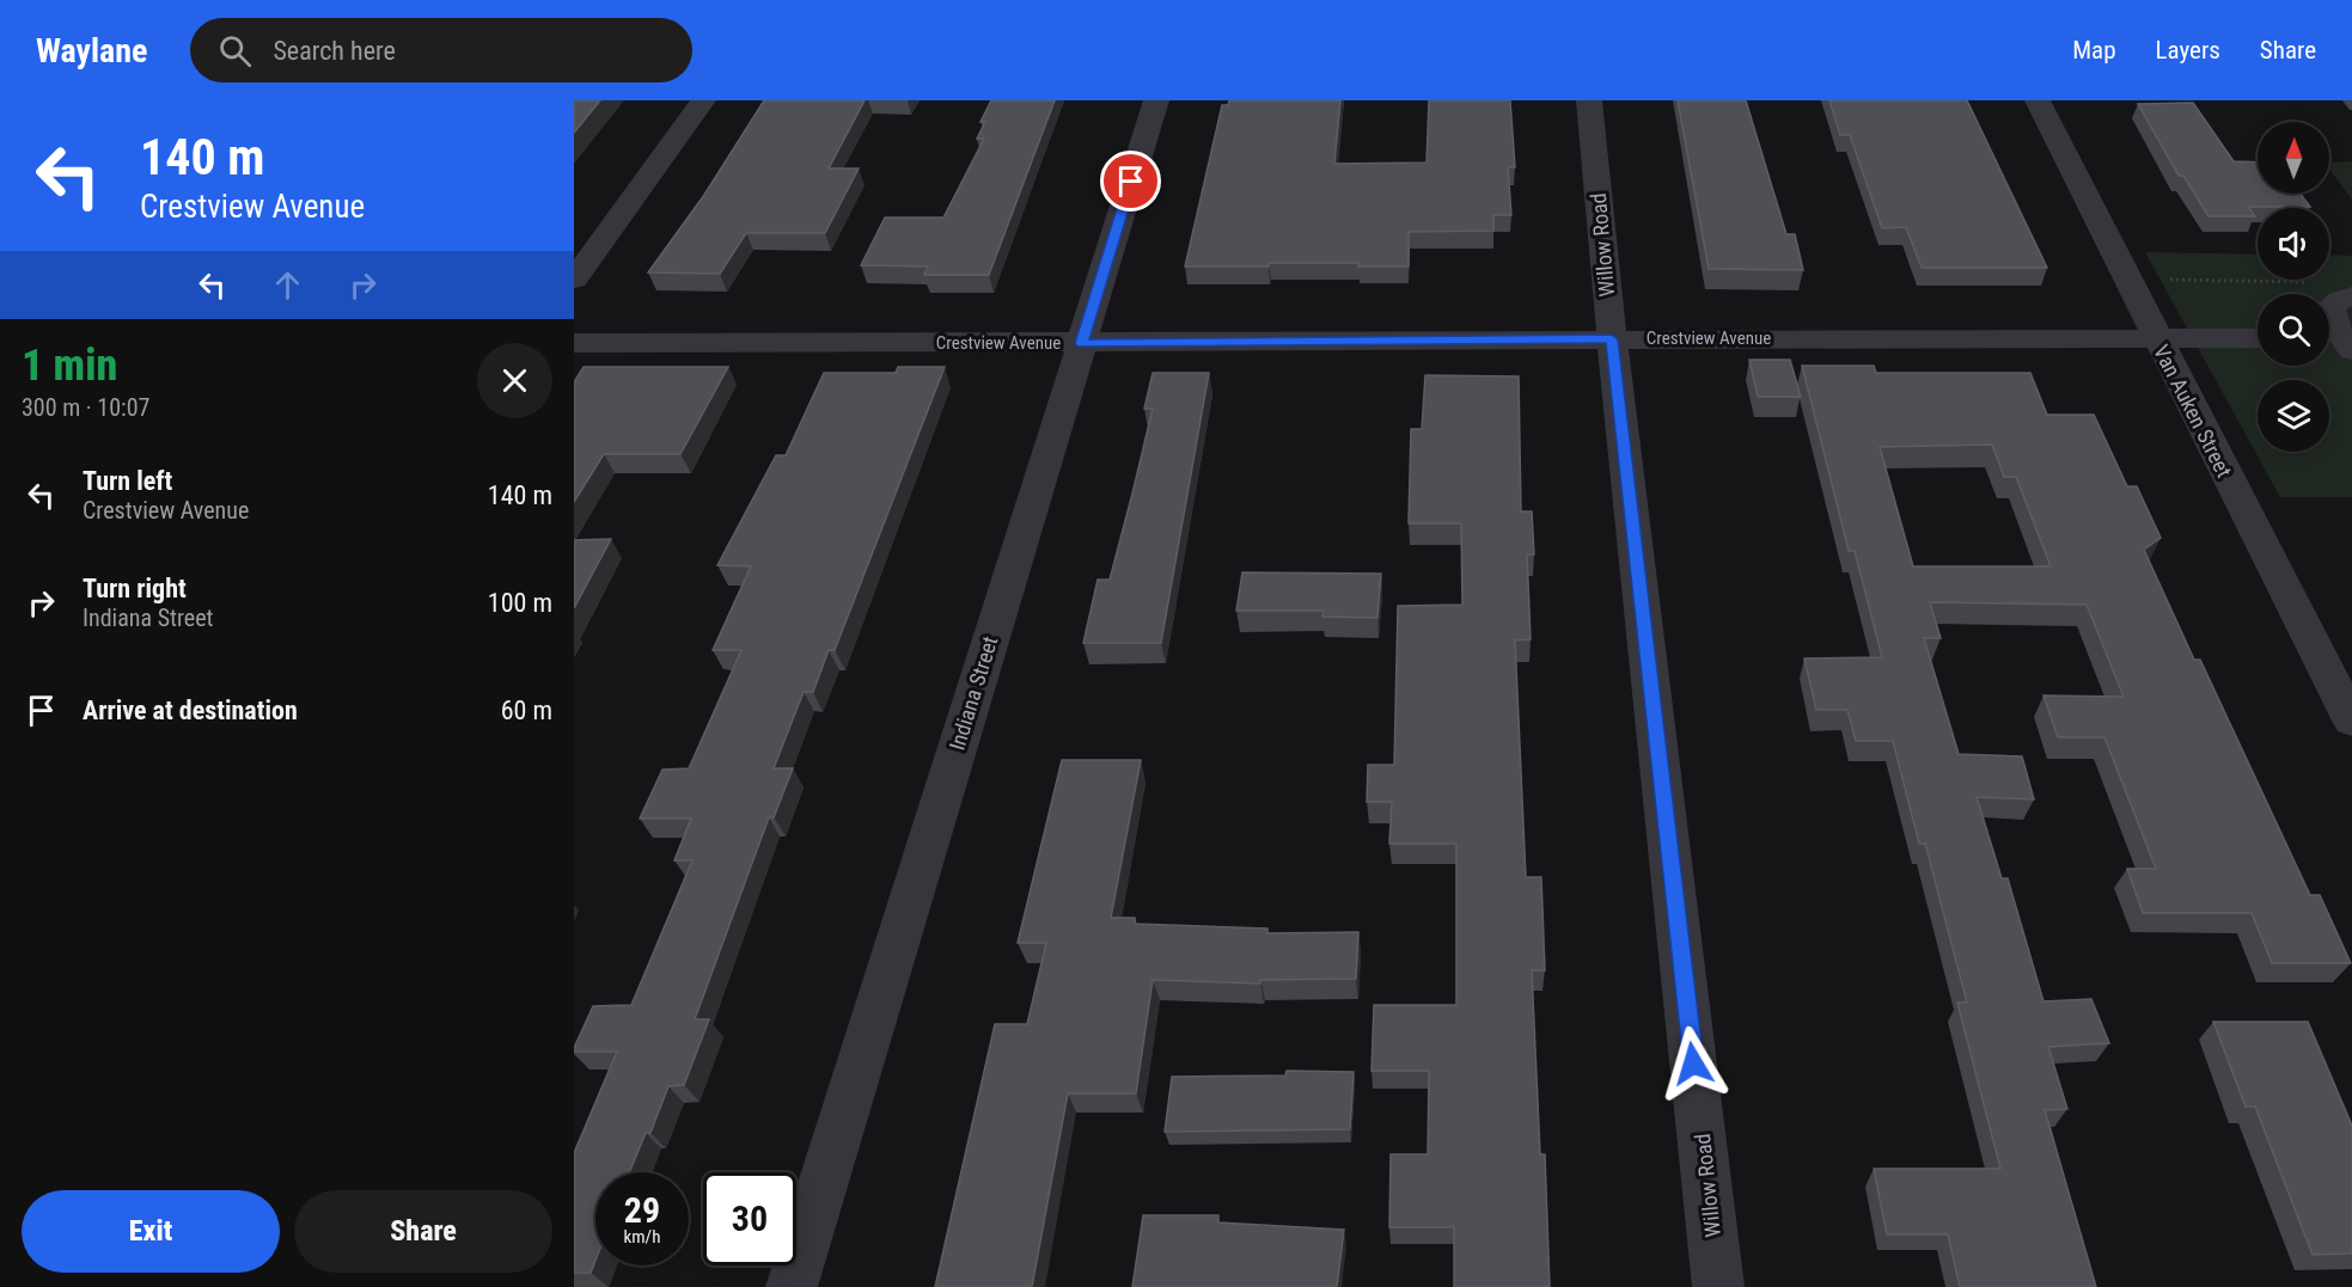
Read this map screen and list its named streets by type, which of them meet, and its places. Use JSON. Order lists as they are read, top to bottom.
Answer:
{
  "streets": {
    "street": [
      "Willow Road",
      "Crestview Avenue",
      "Van Auken Street",
      "Indiana Street"
    ]
  },
  "crossings": [
    ["Willow Road", "Crestview Avenue"],
    ["Crestview Avenue", "Van Auken Street"],
    ["Crestview Avenue", "Indiana Street"]
  ],
  "north": "top",
  "page": {
    "header": "Waylane",
    "search": "Search here",
    "nav": ["Map", "Layers", "Share"],
    "turn": ["140 m", "Crestview Avenue"],
    "heading": ["1 min", "300 m · 10:07"],
    "list": [
      {
        "name": "Turn left",
        "note": "Crestview Avenue",
        "value": "140 m"
      },
      {
        "name": "Turn right",
        "note": "Indiana Street",
        "value": "100 m"
      },
      {
        "name": "Arrive at destination",
        "value": "60 m"
      }
    ],
    "speed": "29 km/h",
    "limit": "30",
    "buttons": ["Exit", "Share"]
  }
}
